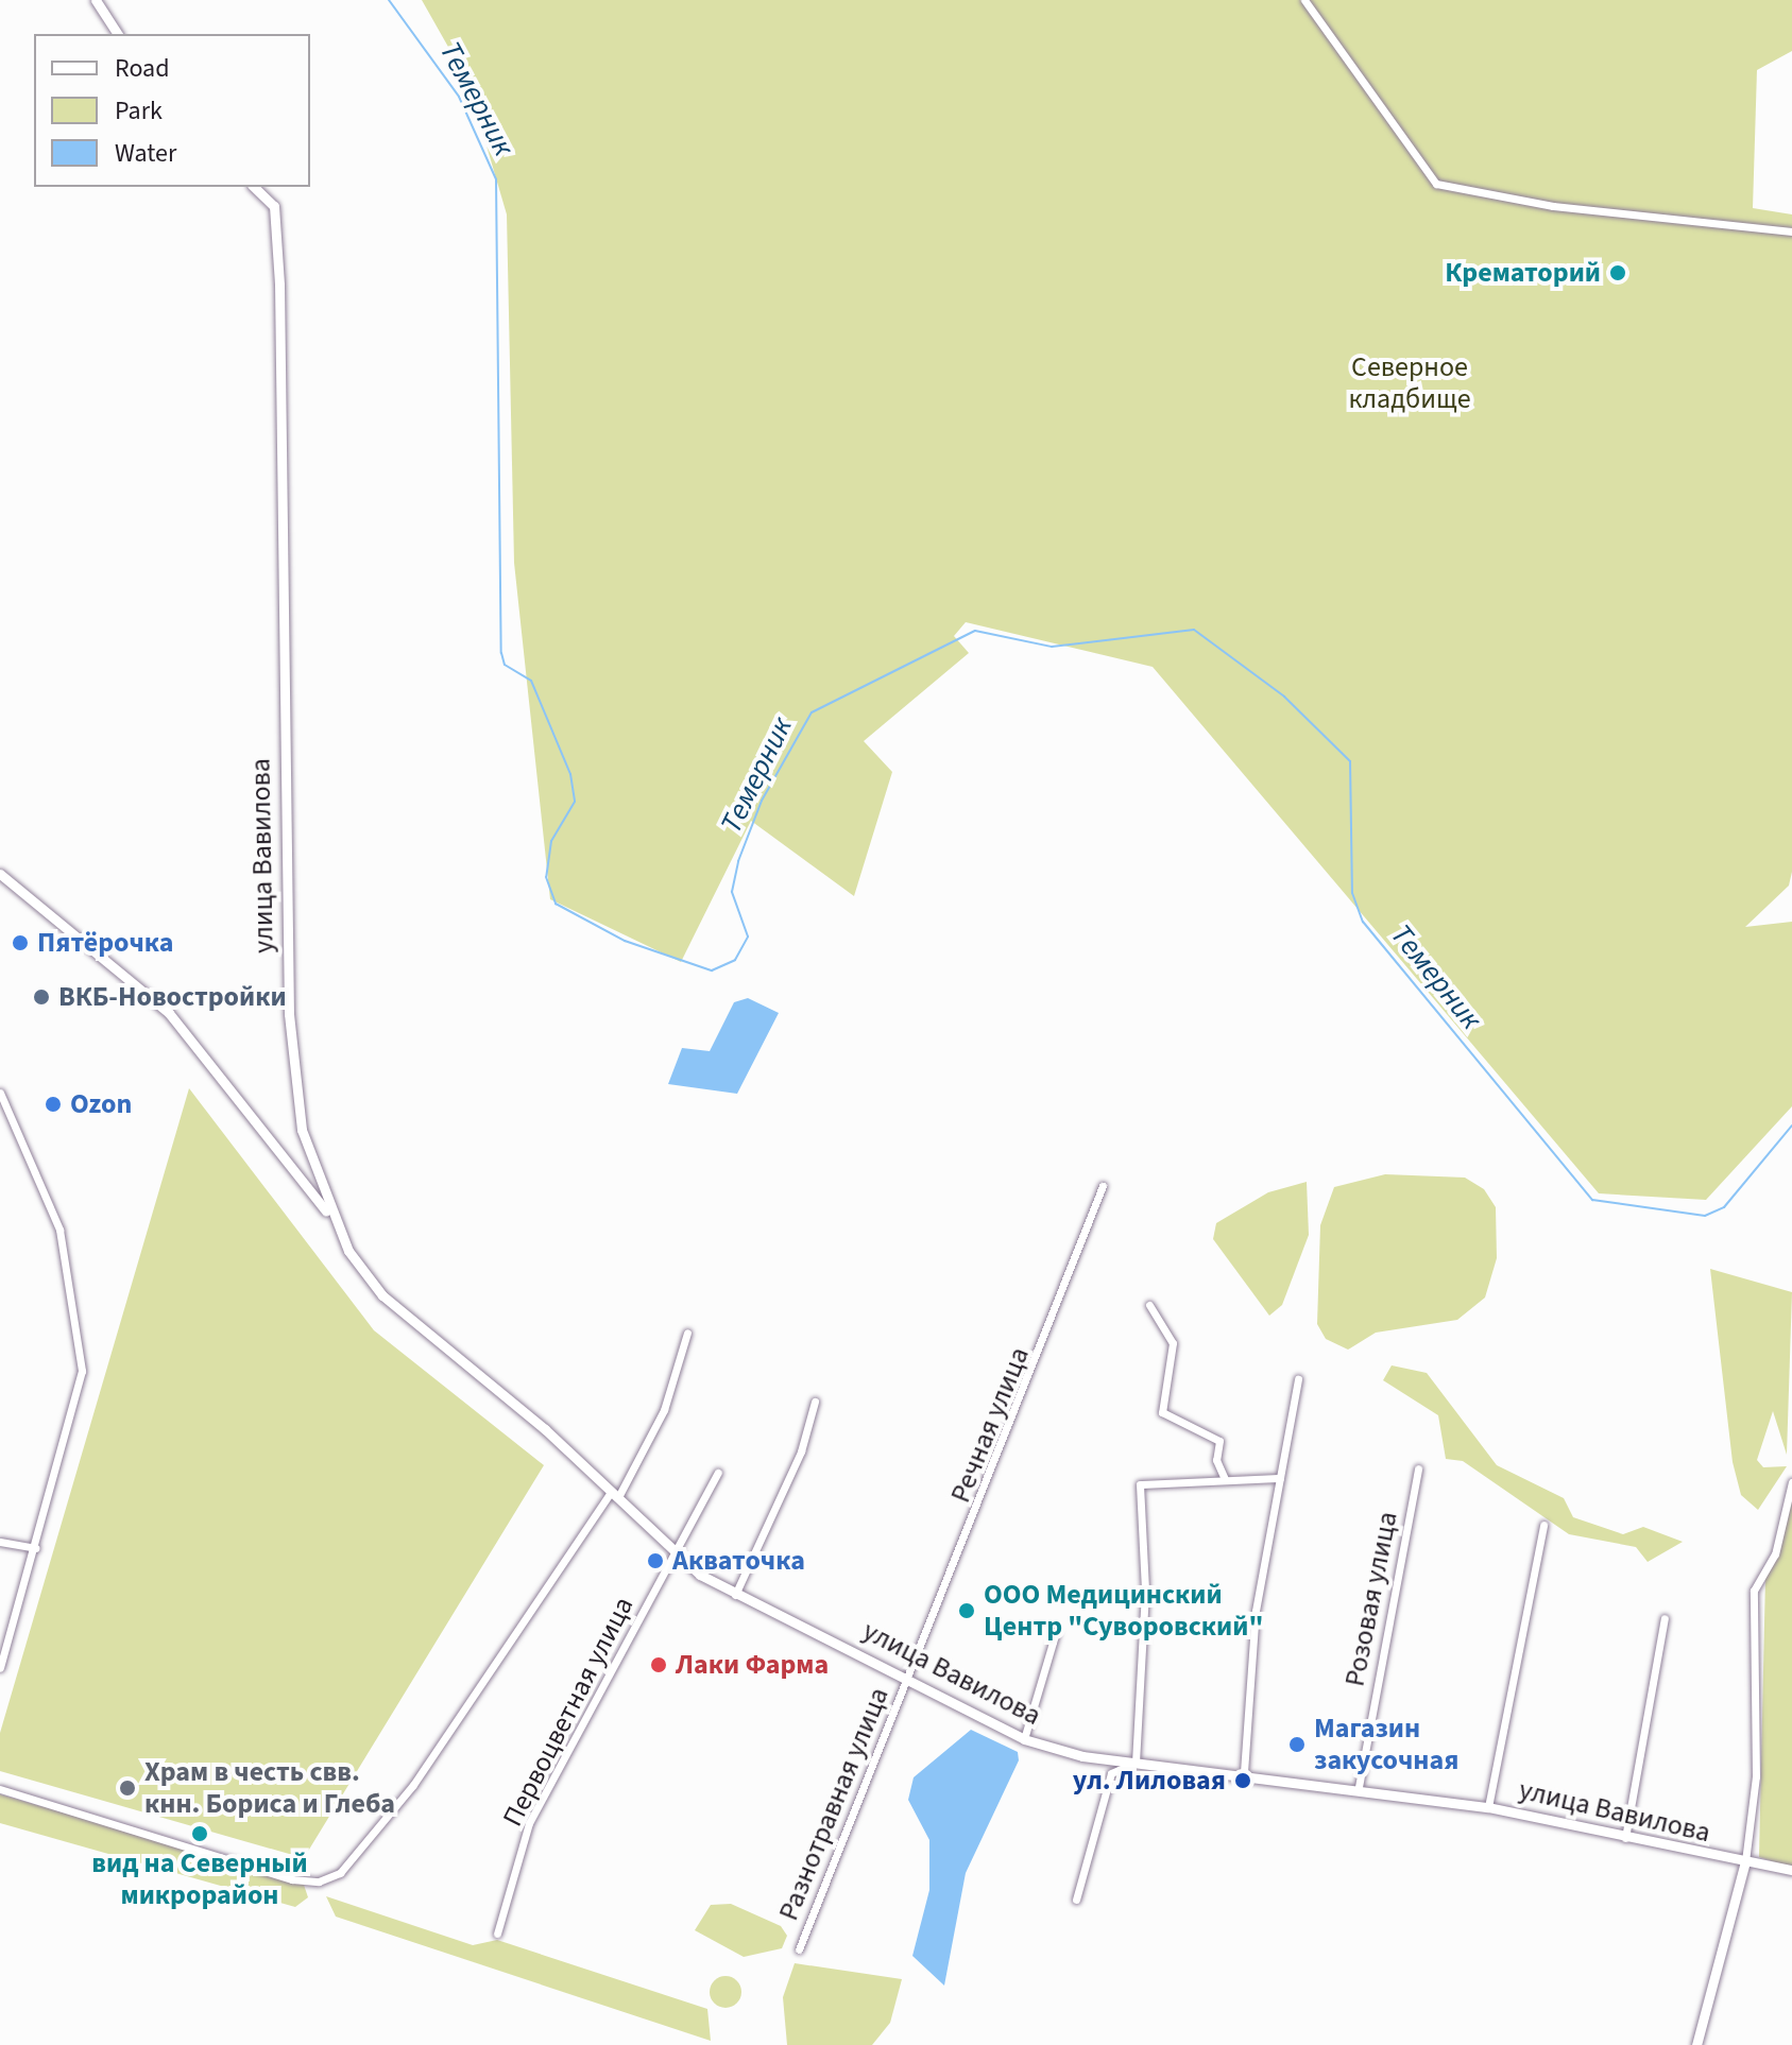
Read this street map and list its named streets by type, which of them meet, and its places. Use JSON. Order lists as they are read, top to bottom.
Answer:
{
  "streets": {
    "street": [
      "улица Вавилова",
      "Речная улица",
      "Розовая улица",
      "Первоцветная улица",
      "Разнотравная улица"
    ]
  },
  "crossings": [
    ["улица Вавилова", "Речная улица"],
    ["улица Вавилова", "Розовая улица"],
    ["улица Вавилова", "Первоцветная улица"],
    ["улица Вавилова", "Разнотравная улица"],
    ["Речная улица", "Разнотравная улица"]
  ],
  "water": ["Темерник"],
  "parks": ["Северное кладбище"],
  "places": [
    "Крематорий",
    "Пятёрочка",
    "ВКБ-Новостройки",
    "Ozon",
    "Акваточка",
    "ООО Медицинский Центр \"Суворовский\"",
    "Лаки Фарма",
    "Магазин закусочная",
    "ул. Лиловая",
    "Храм в честь свв. кнн. Бориса и Глеба",
    "вид на Северный микрорайон"
  ],
  "legend": ["Road", "Park", "Water"]
}
